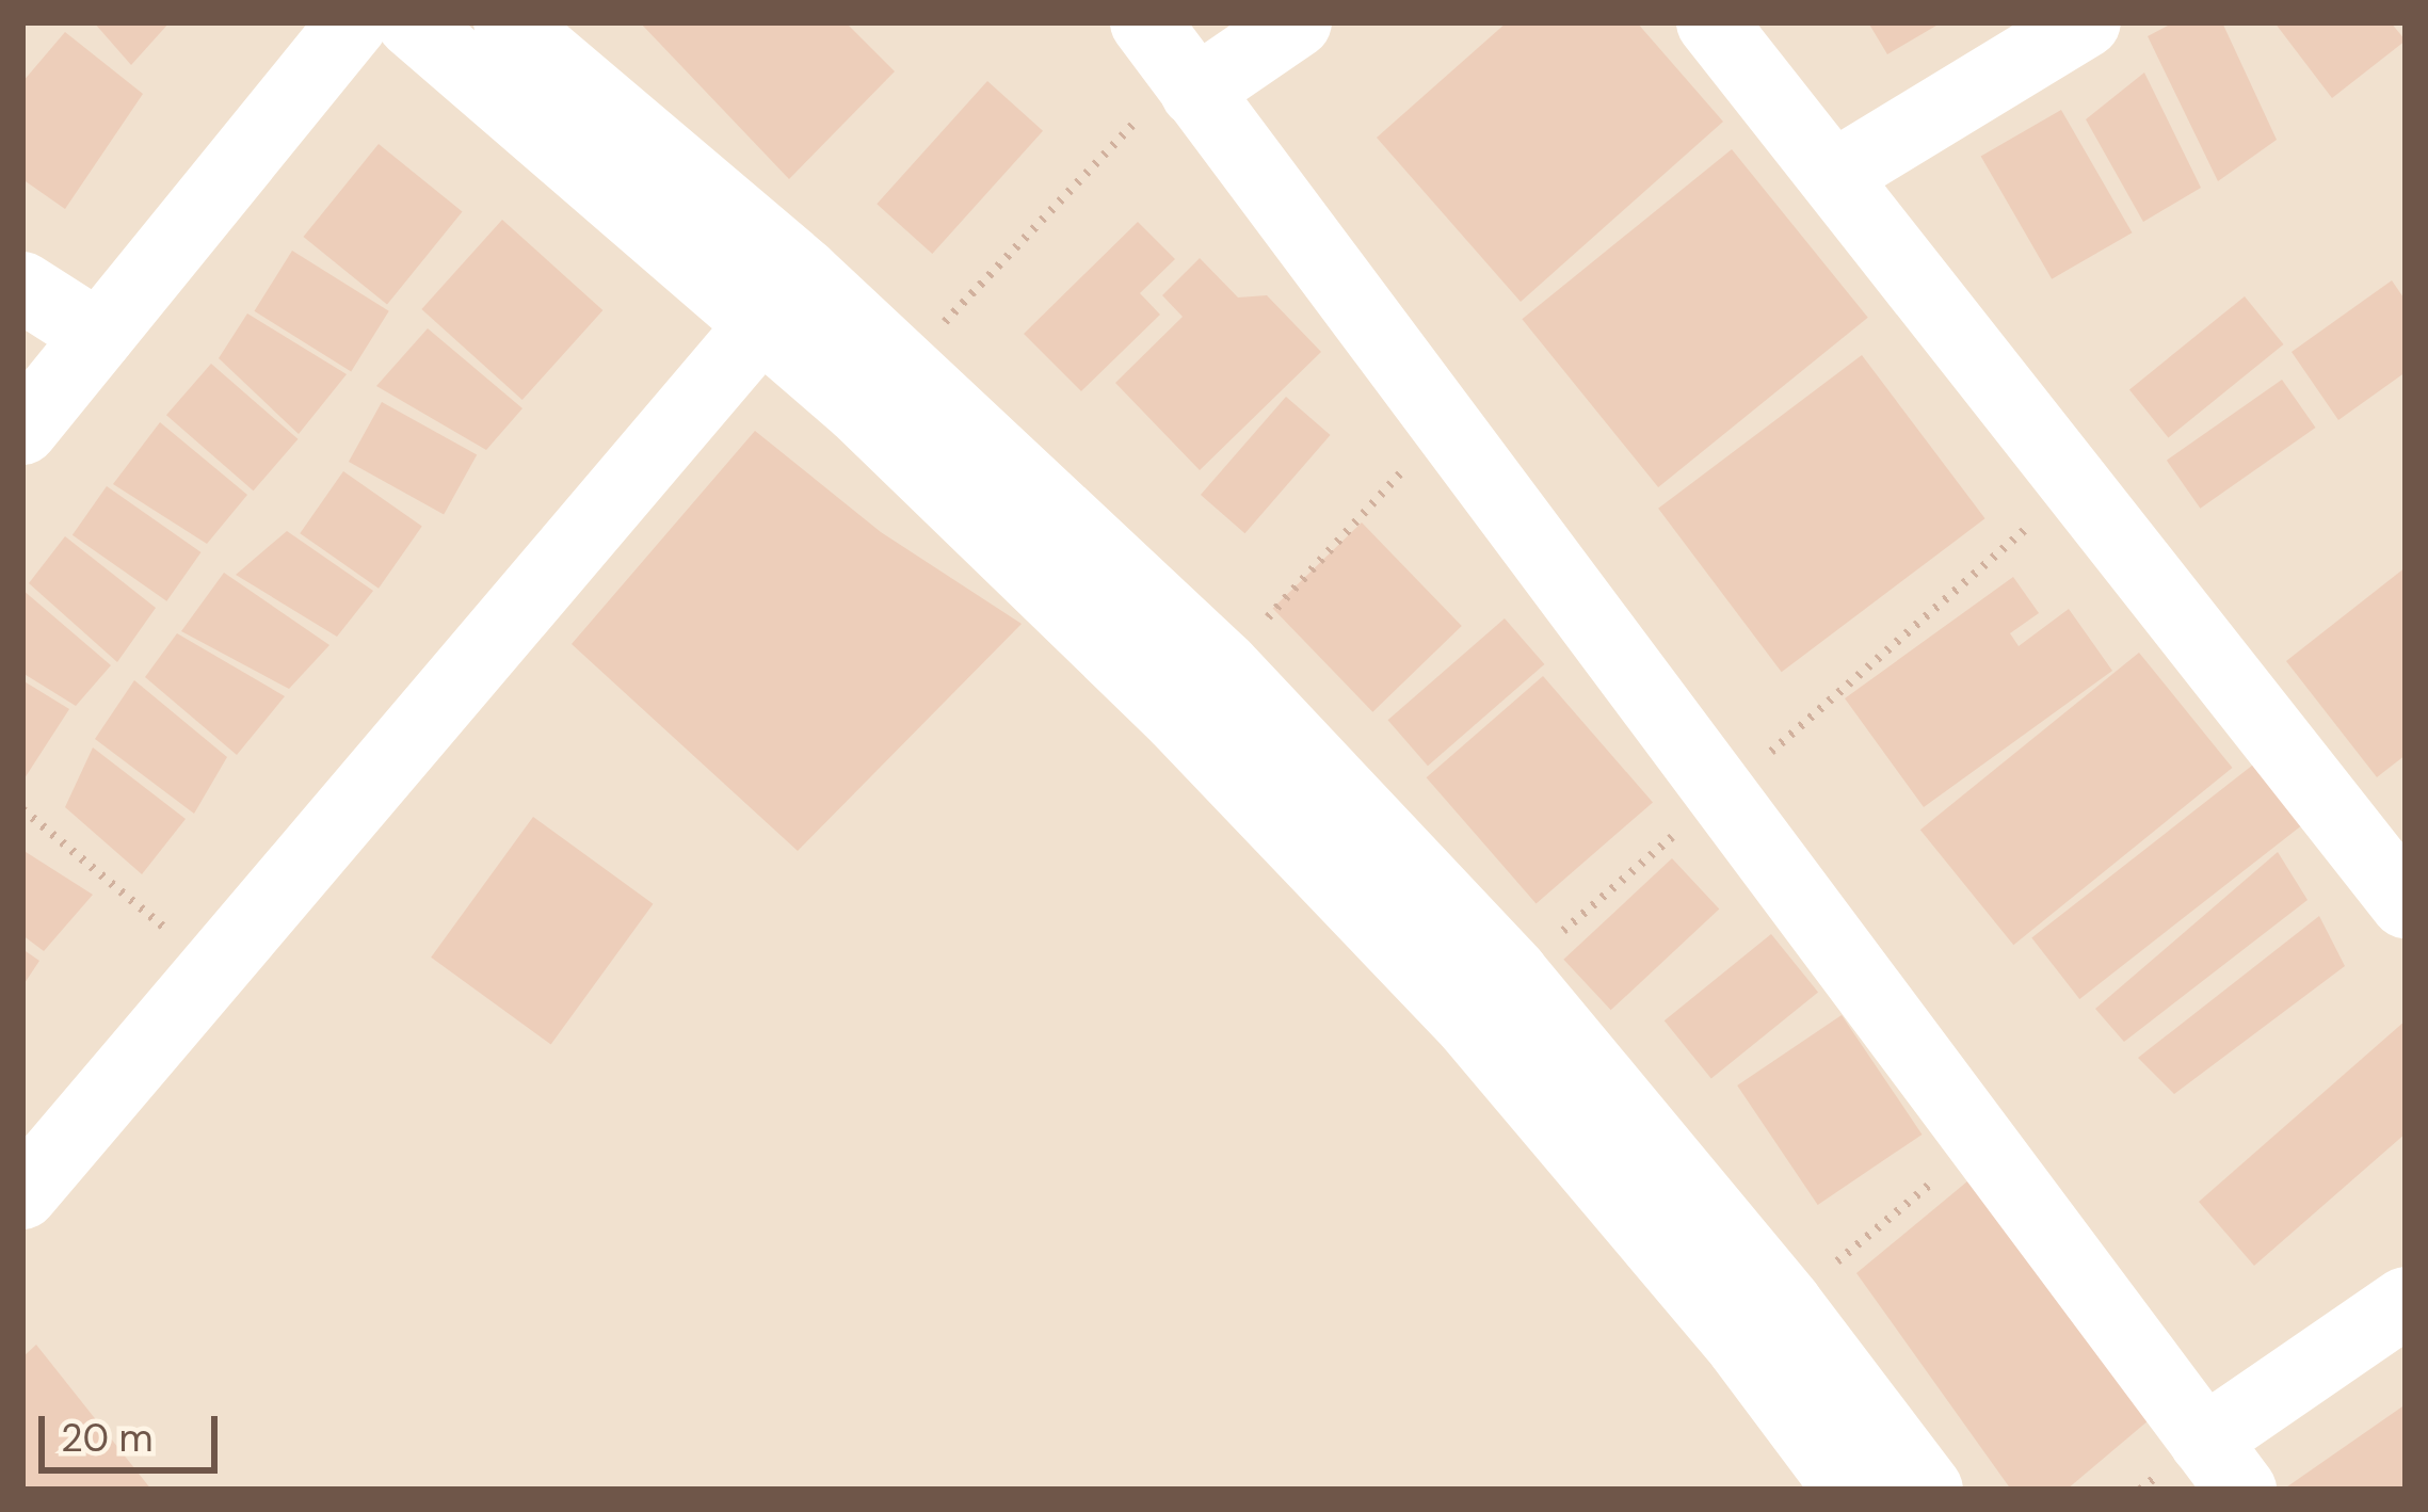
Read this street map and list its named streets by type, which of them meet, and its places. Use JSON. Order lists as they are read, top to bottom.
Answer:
{
  "scale_bar": "20 m"
}
